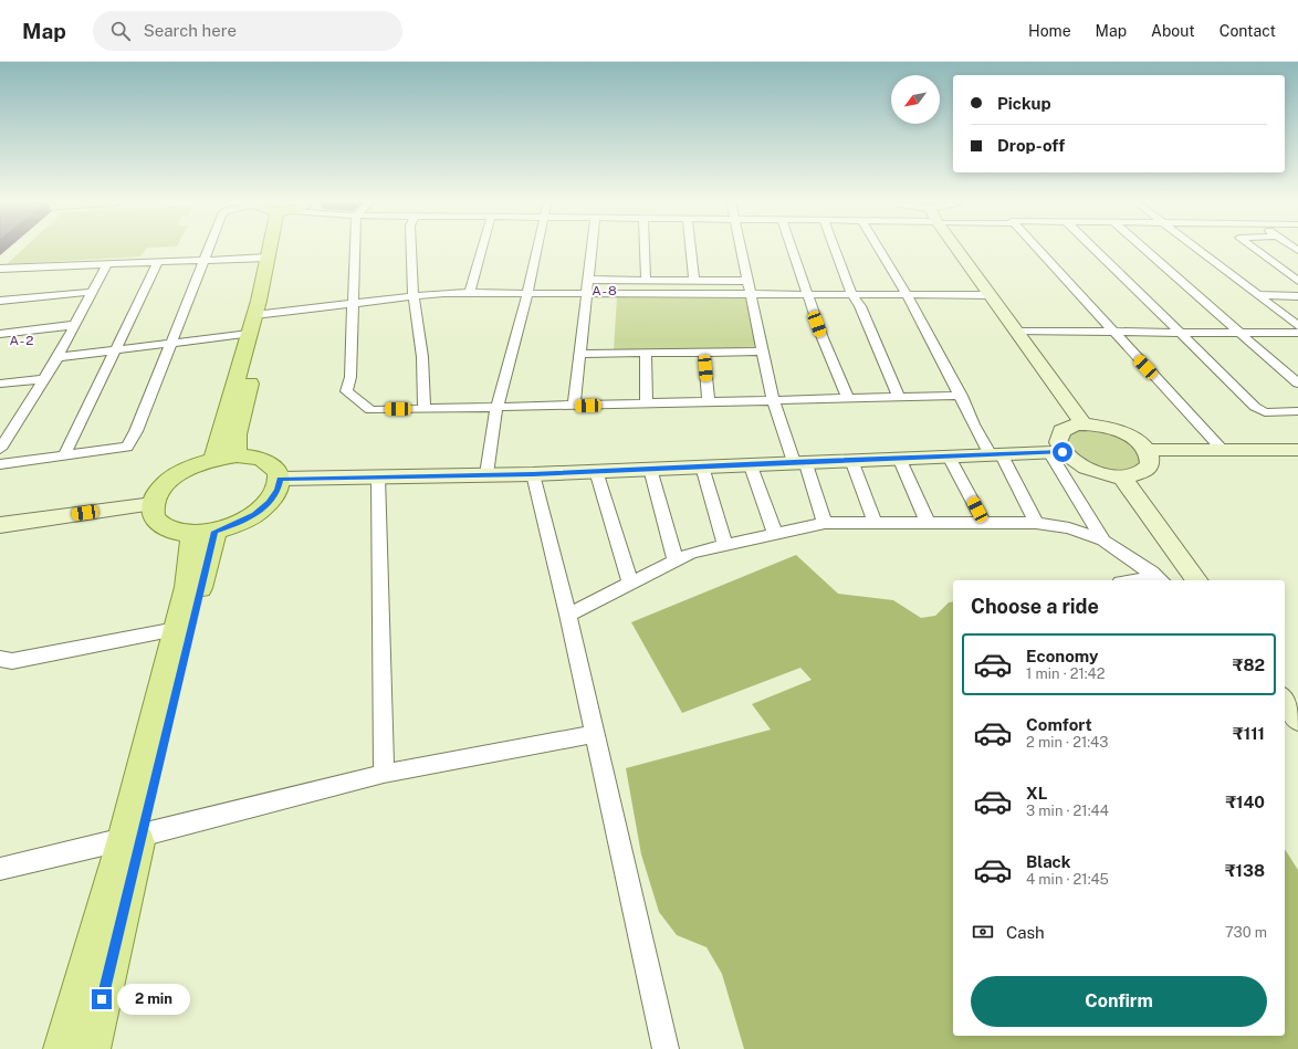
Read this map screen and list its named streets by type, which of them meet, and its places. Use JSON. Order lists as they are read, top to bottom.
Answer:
{
  "districts": ["A-8", "A-2"],
  "north": "bottom left",
  "page": {
    "header": "Map",
    "search": "Search here",
    "nav": [
      "Home",
      "Map",
      "About",
      "Contact"
    ],
    "banner": ["Pickup", "Drop-off"],
    "heading": "Choose a ride",
    "list": [
      {
        "name": "Economy",
        "note": "1 min · 21:42",
        "value": "₹82"
      },
      {
        "name": "Comfort",
        "note": "2 min · 21:43",
        "value": "₹111"
      },
      {
        "name": "XL",
        "note": "3 min · 21:44",
        "value": "₹140"
      },
      {
        "name": "Black",
        "note": "4 min · 21:45",
        "value": "₹138"
      }
    ],
    "pay": ["Cash", "730 m"],
    "buttons": "Confirm",
    "bubble": "2 min"
  }
}
